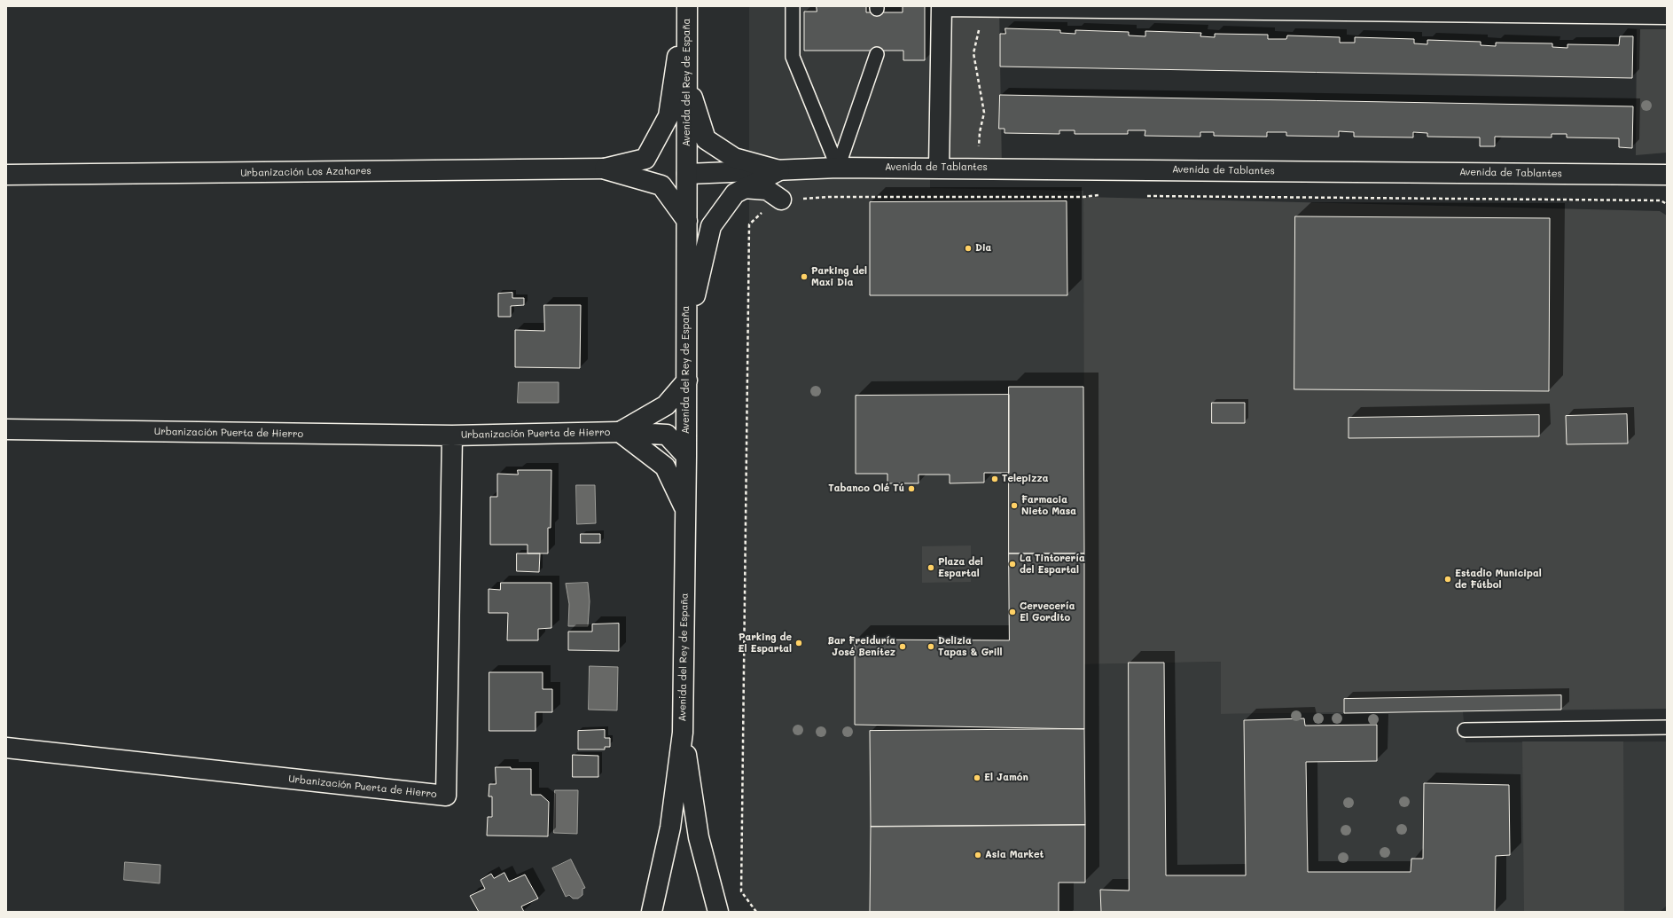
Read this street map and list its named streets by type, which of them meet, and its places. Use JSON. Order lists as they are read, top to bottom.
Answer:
{
  "streets": {
    "street": [
      "Avenida del Rey de España",
      "Avenida de Tablantes",
      "Urbanización Los Azahares",
      "Urbanización Puerta de Hierro"
    ]
  },
  "crossings": [
    ["Avenida del Rey de España", "Avenida de Tablantes"],
    ["Avenida del Rey de España", "Urbanización Puerta de Hierro"]
  ],
  "places": [
    "Dia",
    "Parking del Maxi Dia",
    "Telepizza",
    "Tabanco Olé Tú",
    "Farmacia Nieto Masa",
    "La Tintorería del Espartal",
    "Plaza del Espartal",
    "Estadio Municipal de Fútbol",
    "Cervecería El Gordito",
    "Parking de El Espartal",
    "Bar Freiduría José Benítez",
    "Delizia Tapas & Grill",
    "El Jamón",
    "Asia Market"
  ]
}
